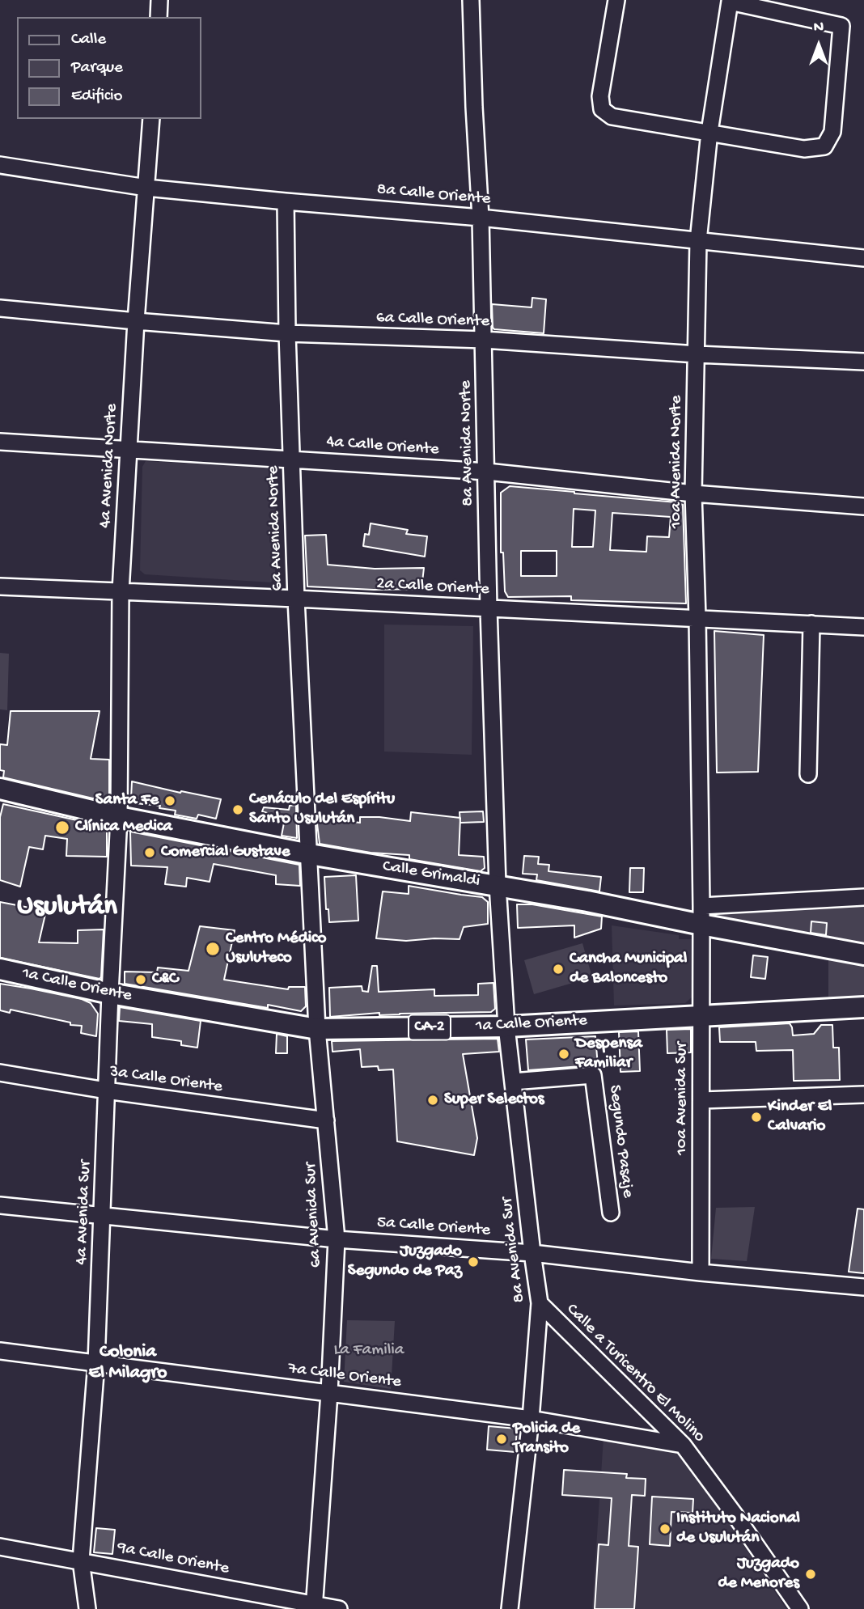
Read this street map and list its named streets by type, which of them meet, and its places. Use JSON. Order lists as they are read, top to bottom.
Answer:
{
  "streets": {
    "main road": ["Calle Grimaldi", "1a Calle Oriente", "CA-2"],
    "street": [
      "8a Calle Oriente",
      "6a Calle Oriente",
      "8a Avenida Norte",
      "4a Calle Oriente",
      "10a Avenida Norte",
      "4a Avenida Norte",
      "6a Avenida Norte",
      "2a Calle Oriente",
      "3a Calle Oriente",
      "10a Avenida Sur",
      "Segundo Pasaje",
      "4a Avenida Sur",
      "6a Avenida Sur",
      "5a Calle Oriente",
      "8a Avenida Sur",
      "Calle a Turicentro El Molino",
      "7a Calle Oriente",
      "9a Calle Oriente"
    ]
  },
  "crossings": [
    ["8a Calle Oriente", "8a Avenida Norte"],
    ["8a Calle Oriente", "10a Avenida Norte"],
    ["8a Calle Oriente", "4a Avenida Norte"],
    ["8a Calle Oriente", "6a Avenida Norte"],
    ["6a Calle Oriente", "8a Avenida Norte"],
    ["6a Calle Oriente", "10a Avenida Norte"],
    ["6a Calle Oriente", "4a Avenida Norte"],
    ["6a Calle Oriente", "6a Avenida Norte"],
    ["8a Avenida Norte", "4a Calle Oriente"],
    ["8a Avenida Norte", "2a Calle Oriente"],
    ["8a Avenida Norte", "Calle Grimaldi"],
    ["8a Avenida Norte", "8a Avenida Sur"],
    ["4a Calle Oriente", "10a Avenida Norte"],
    ["4a Calle Oriente", "4a Avenida Norte"],
    ["4a Calle Oriente", "6a Avenida Norte"],
    ["10a Avenida Norte", "2a Calle Oriente"],
    ["10a Avenida Norte", "Calle Grimaldi"],
    ["10a Avenida Norte", "10a Avenida Sur"],
    ["4a Avenida Norte", "2a Calle Oriente"],
    ["4a Avenida Norte", "Calle Grimaldi"],
    ["4a Avenida Norte", "4a Avenida Sur"],
    ["6a Avenida Norte", "2a Calle Oriente"],
    ["6a Avenida Norte", "Calle Grimaldi"],
    ["6a Avenida Norte", "6a Avenida Sur"],
    ["Calle Grimaldi", "10a Avenida Sur"],
    ["Calle Grimaldi", "4a Avenida Sur"],
    ["Calle Grimaldi", "6a Avenida Sur"],
    ["Calle Grimaldi", "8a Avenida Sur"],
    ["1a Calle Oriente", "10a Avenida Sur"],
    ["1a Calle Oriente", "4a Avenida Sur"],
    ["1a Calle Oriente", "6a Avenida Sur"],
    ["1a Calle Oriente", "8a Avenida Sur"],
    ["3a Calle Oriente", "4a Avenida Sur"],
    ["3a Calle Oriente", "6a Avenida Sur"],
    ["10a Avenida Sur", "5a Calle Oriente"],
    ["Segundo Pasaje", "8a Avenida Sur"],
    ["4a Avenida Sur", "5a Calle Oriente"],
    ["4a Avenida Sur", "7a Calle Oriente"],
    ["4a Avenida Sur", "9a Calle Oriente"],
    ["6a Avenida Sur", "5a Calle Oriente"],
    ["6a Avenida Sur", "7a Calle Oriente"],
    ["6a Avenida Sur", "9a Calle Oriente"],
    ["5a Calle Oriente", "8a Avenida Sur"],
    ["8a Avenida Sur", "Calle a Turicentro El Molino"],
    ["8a Avenida Sur", "7a Calle Oriente"],
    ["Calle a Turicentro El Molino", "7a Calle Oriente"]
  ],
  "districts": ["Usulután", "Colonia El Milagro"],
  "parks": ["La Familia"],
  "places": [
    "Santa Fe",
    "Cenáculo del Espíritu Santo Usulután",
    "Clínica Medica",
    "Comercial Gustave",
    "Centro Médico Usuluteco",
    "Cancha Municipal de Baloncesto",
    "C&C",
    "Despensa Familiar",
    "Super Selectos",
    "Kinder El Calvario",
    "Juzgado Segundo de Paz",
    "Policia de Transito",
    "Instituto Nacional de Usulután",
    "Juzgado de Menores"
  ],
  "legend": ["Calle", "Parque", "Edificio"],
  "north": "top"
}
